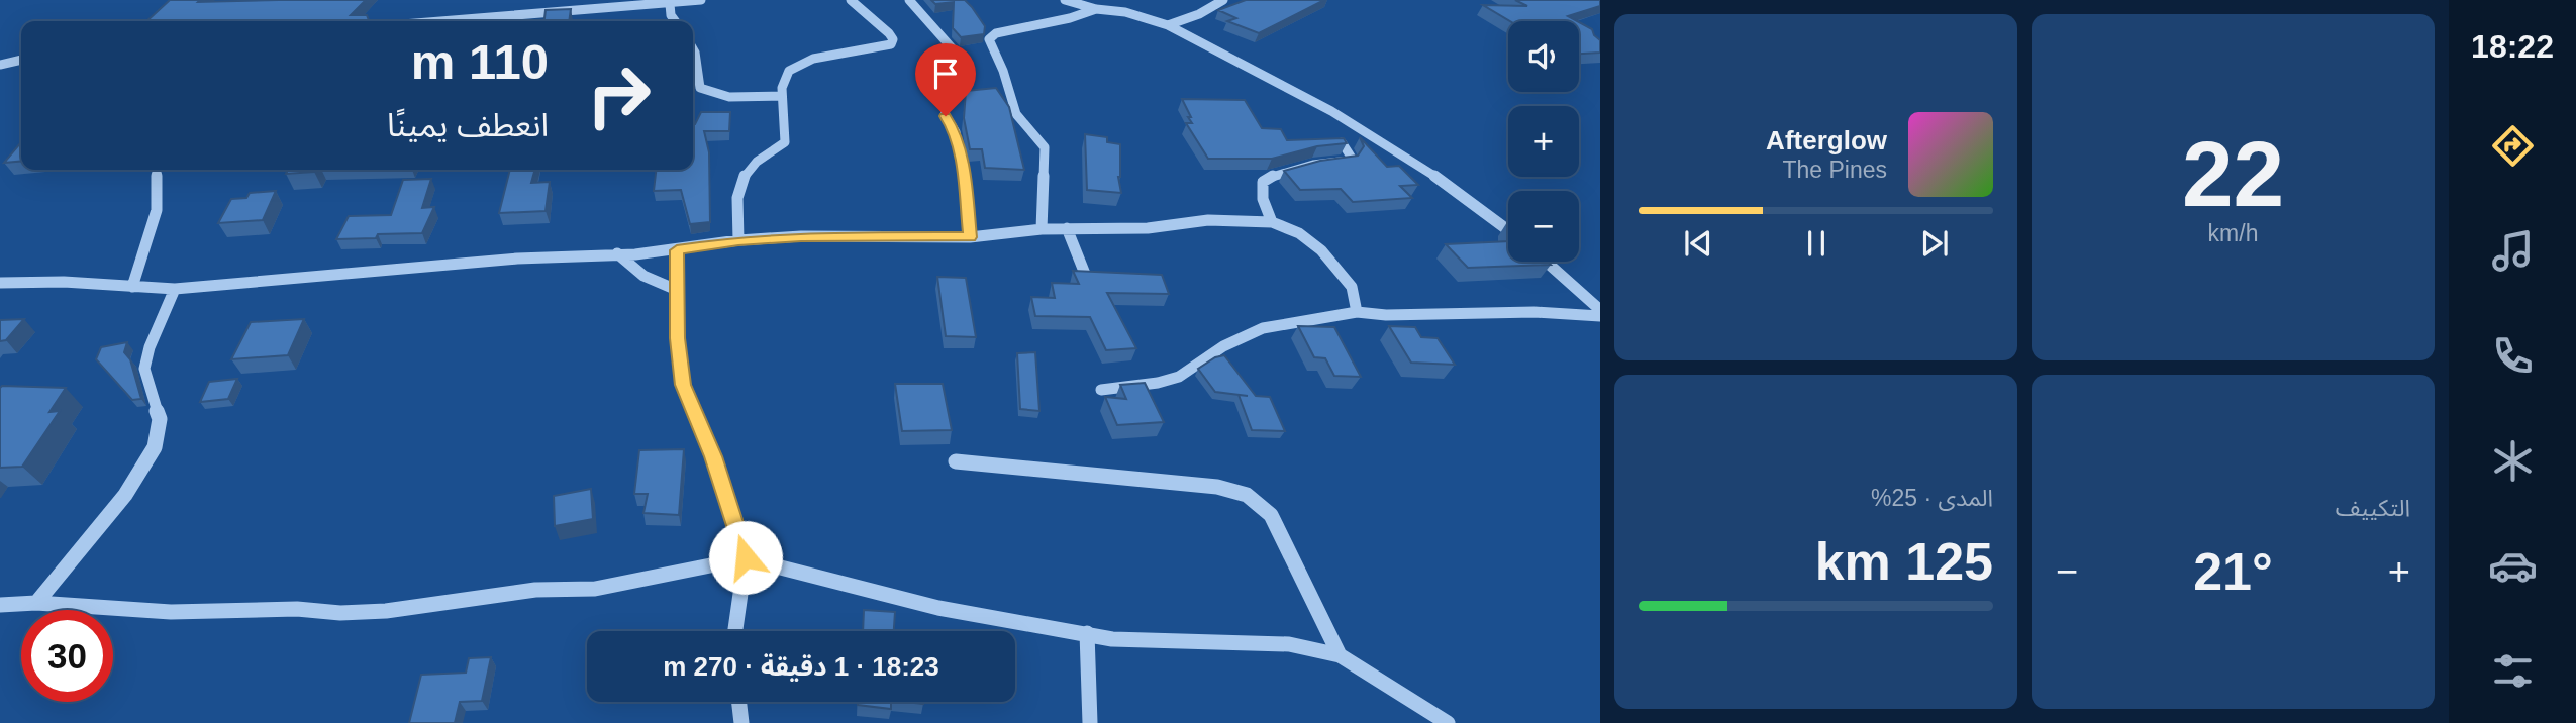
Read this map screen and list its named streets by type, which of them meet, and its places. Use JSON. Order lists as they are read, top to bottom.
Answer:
{
  "page": {
    "tabs": "18:22",
    "tile": [
      ["22", "km/h"],
      "التكييف",
      ["المدى · 25%", "125 km"]
    ],
    "map_buttons": ["+", "−"],
    "turn": ["110 m", "انعطف يمينًا"],
    "song": ["Afterglow", "The Pines"],
    "heat": ["−", "21°", "+"],
    "limit": "30",
    "trip": "18:23 · 1 دقيقة · 270 m"
  }
}
